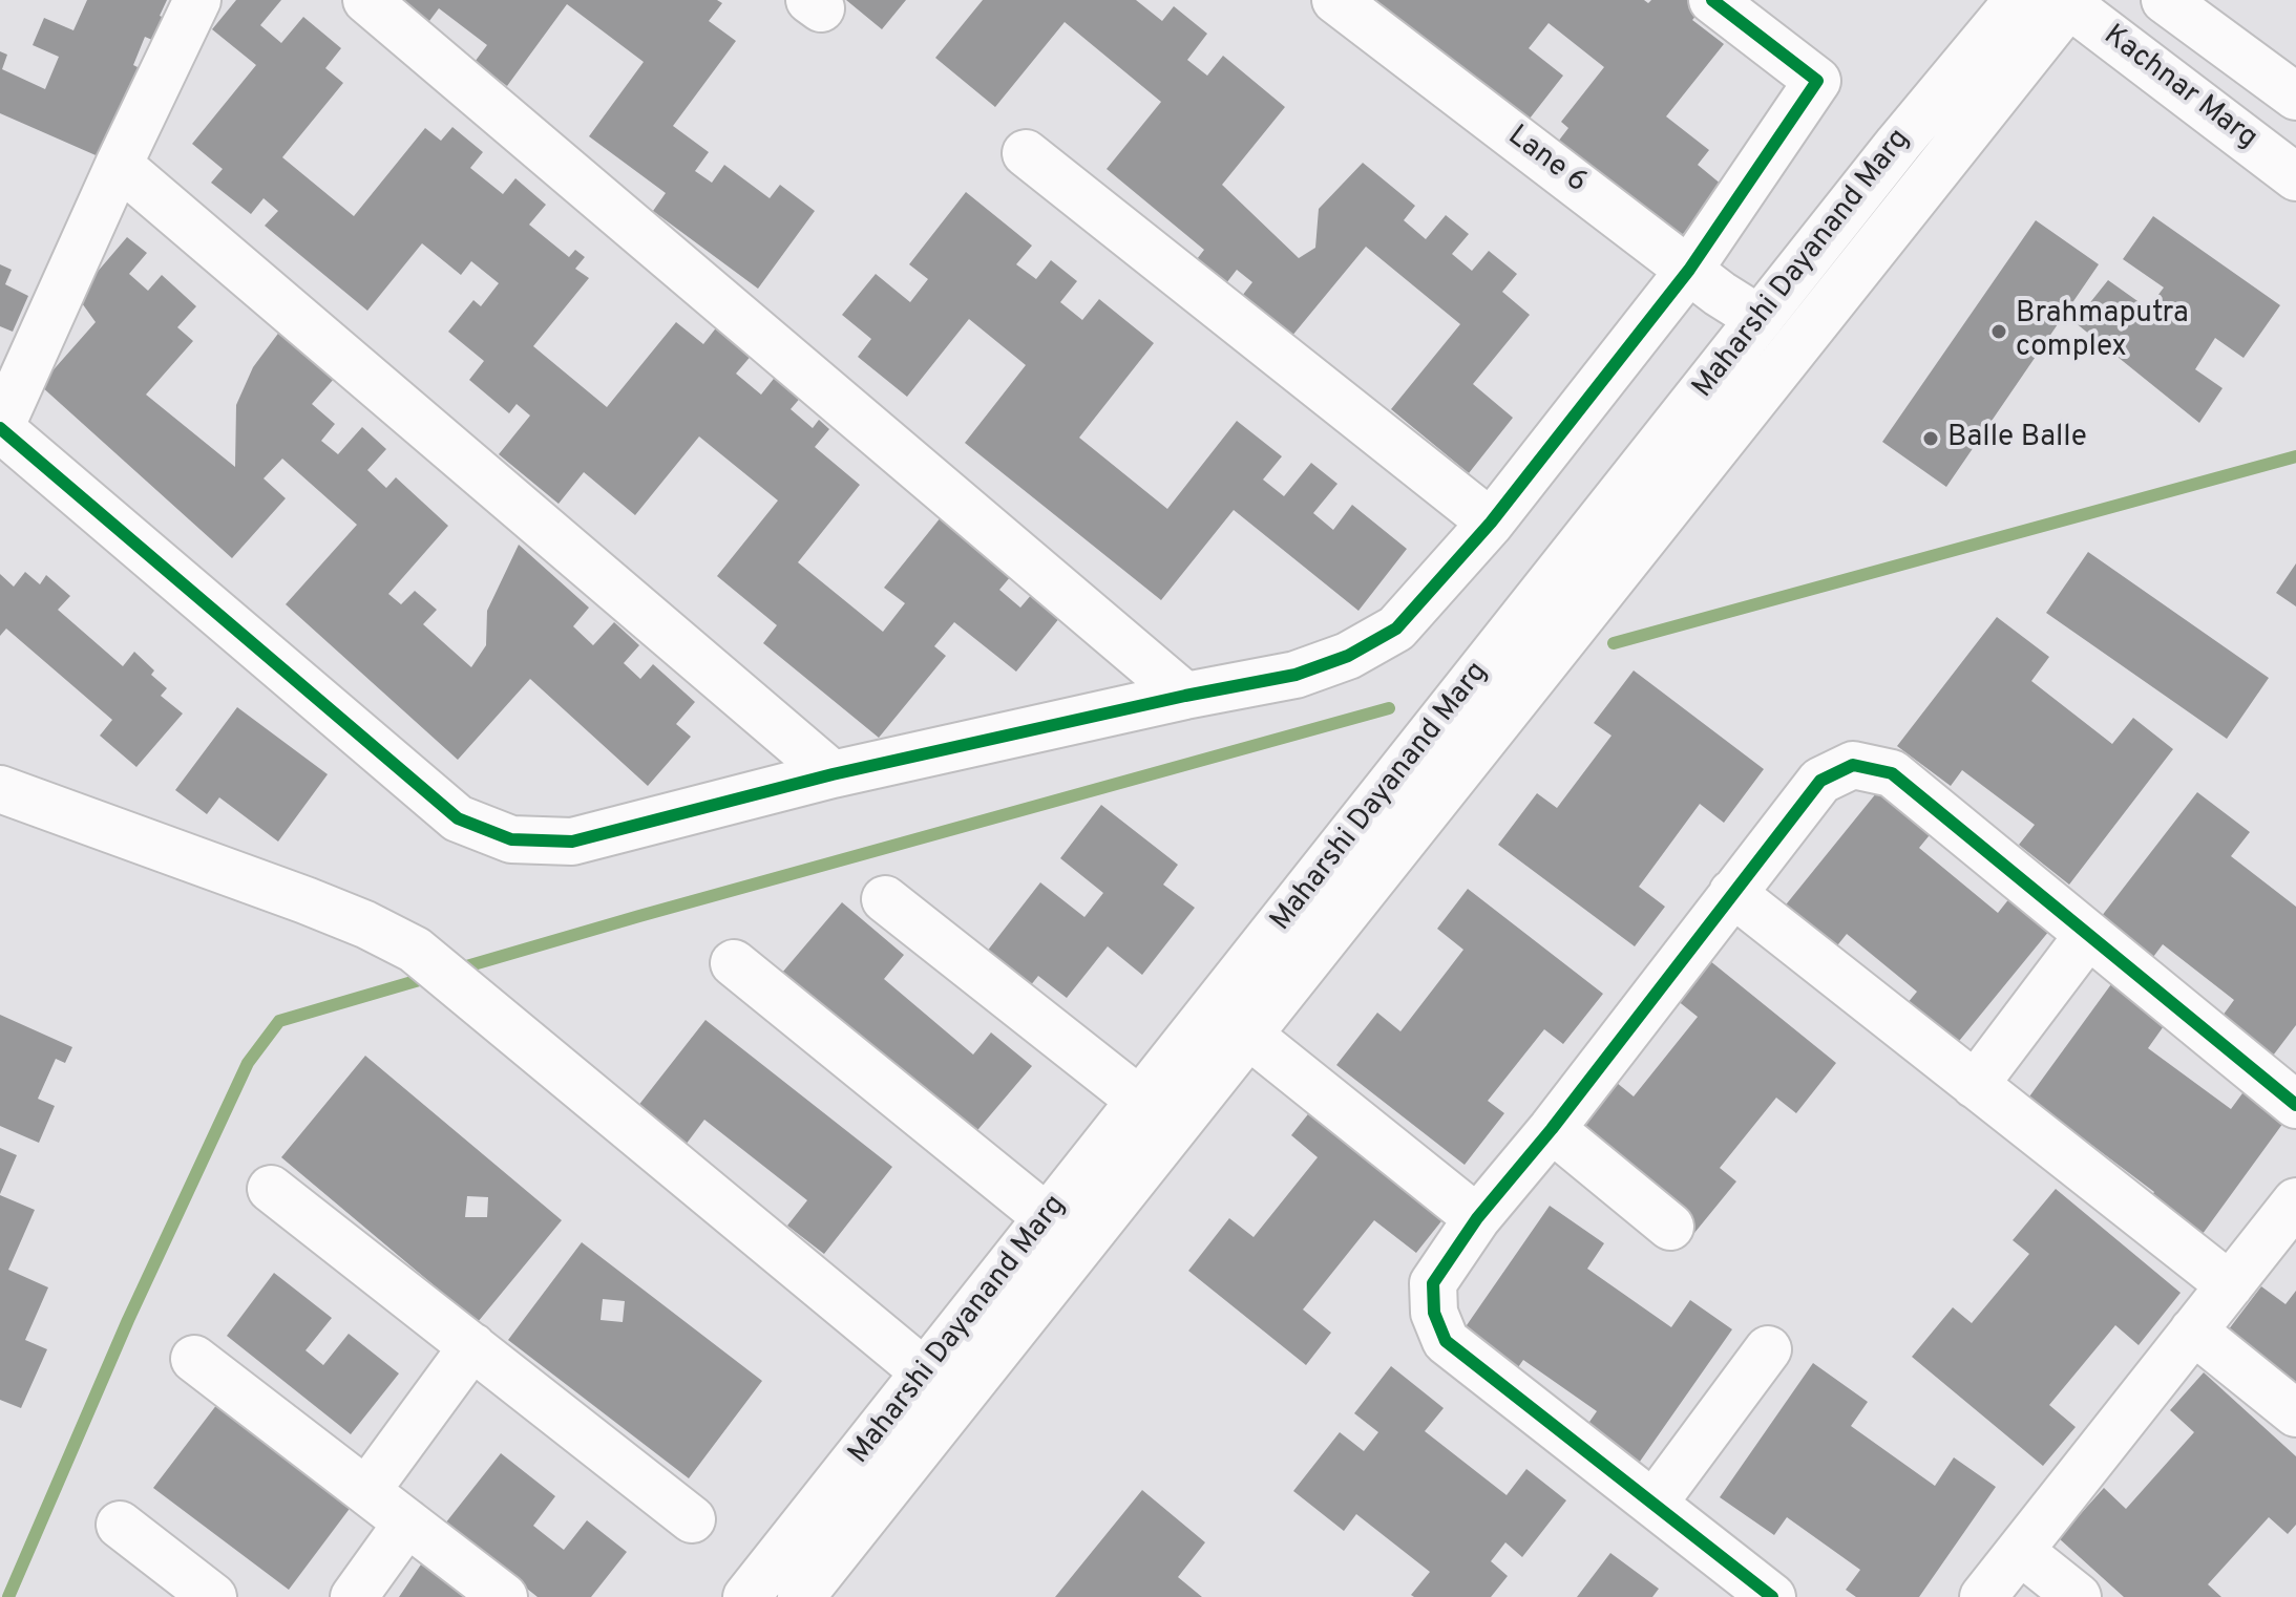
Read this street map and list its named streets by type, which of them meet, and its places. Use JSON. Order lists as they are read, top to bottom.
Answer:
{
  "streets": {
    "street": ["Kachnar Marg", "Lane 6", "Maharshi Dayanand Marg"]
  },
  "crossings": [
    ["Kachnar Marg", "Maharshi Dayanand Marg"],
    ["Lane 6", "Maharshi Dayanand Marg"]
  ],
  "places": ["Brahmaputra complex", "Balle Balle"]
}
